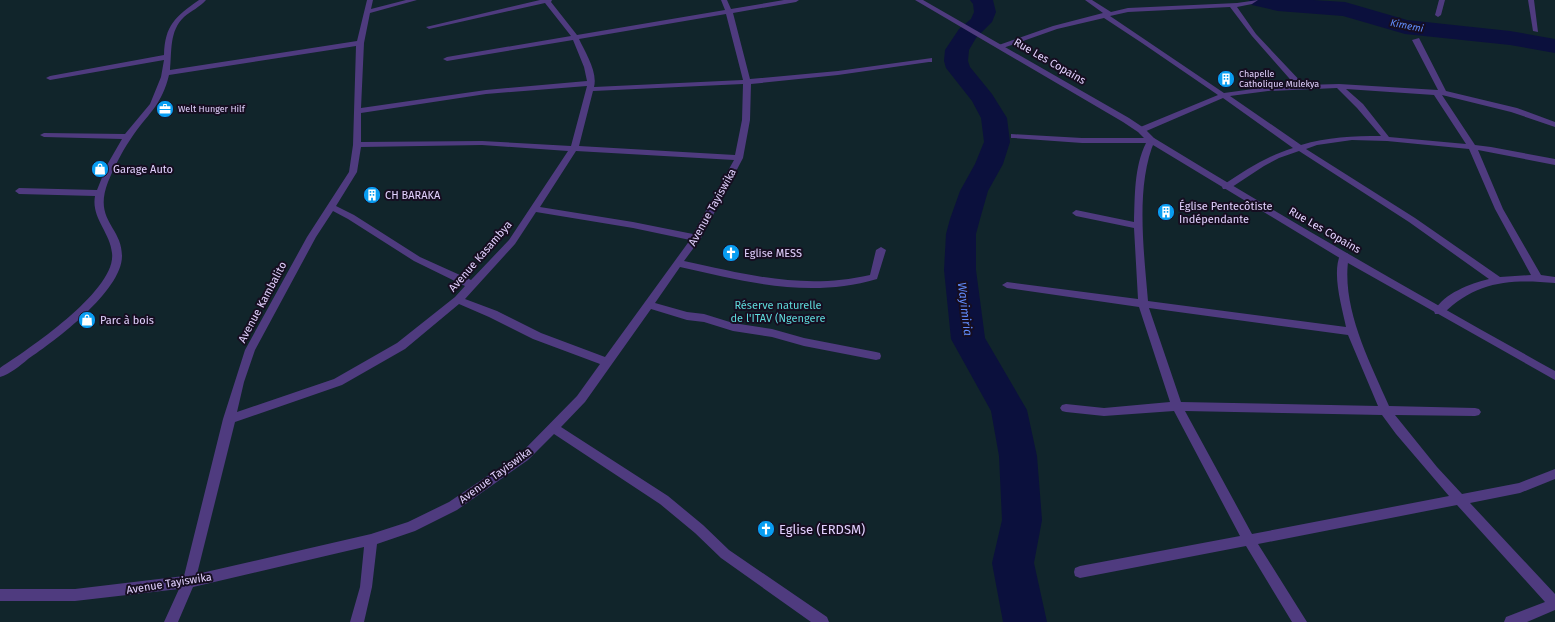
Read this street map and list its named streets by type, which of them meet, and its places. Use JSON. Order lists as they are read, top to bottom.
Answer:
{
  "streets": {
    "street": [
      "Rue Les Copains",
      "Avenue Tayiswika",
      "Avenue Kasambya",
      "Avenue Kambalito"
    ]
  },
  "crossings": [
    ["Avenue Tayiswika", "Avenue Kambalito"],
    ["Avenue Kasambya", "Avenue Kambalito"]
  ],
  "water": ["Kimemi", "Wayimiria"],
  "parks": ["Réserve naturelle de l'ITAV (Ngengere"],
  "places": {
    "building": ["Chapelle Catholique Mulekya", "CH BARAKA", "Église Pentecôtiste Indépendante"],
    "office": ["Welt Hunger Hilf"],
    "shop": ["Garage Auto", "Parc à bois"],
    "church": ["Eglise MESS", "Eglise (ERDSM)"]
  }
}
